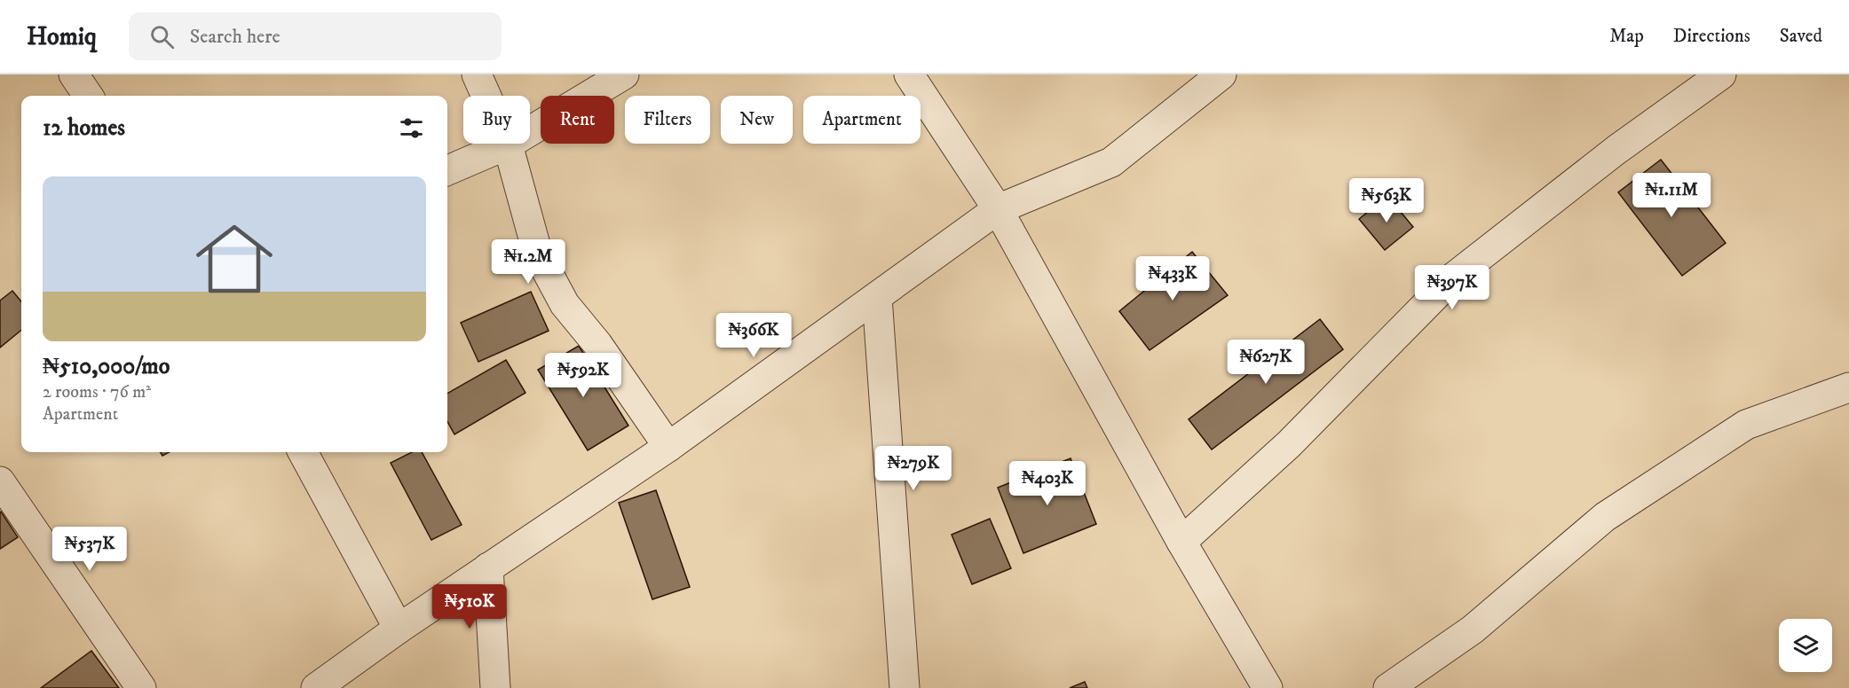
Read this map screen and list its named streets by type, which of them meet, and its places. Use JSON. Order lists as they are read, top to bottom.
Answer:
{
  "page": {
    "header": "Homiq",
    "search": "Search here",
    "nav": ["Map", "Directions", "Saved"],
    "chip": [
      "Buy",
      "Rent",
      "Filters",
      "New",
      "Apartment"
    ],
    "heading": "12 homes",
    "list": [
      {
        "name": "₦510,000/mo",
        "note": "2 rooms · 76 m² · Apartment"
      }
    ],
    "price": [
      "₦1.11M",
      "₦563K",
      "₦1.2M",
      "₦433K",
      "₦397K",
      "₦366K",
      "₦627K",
      "₦592K",
      "₦279K",
      "₦403K",
      "₦537K",
      "₦510K"
    ]
  }
}
